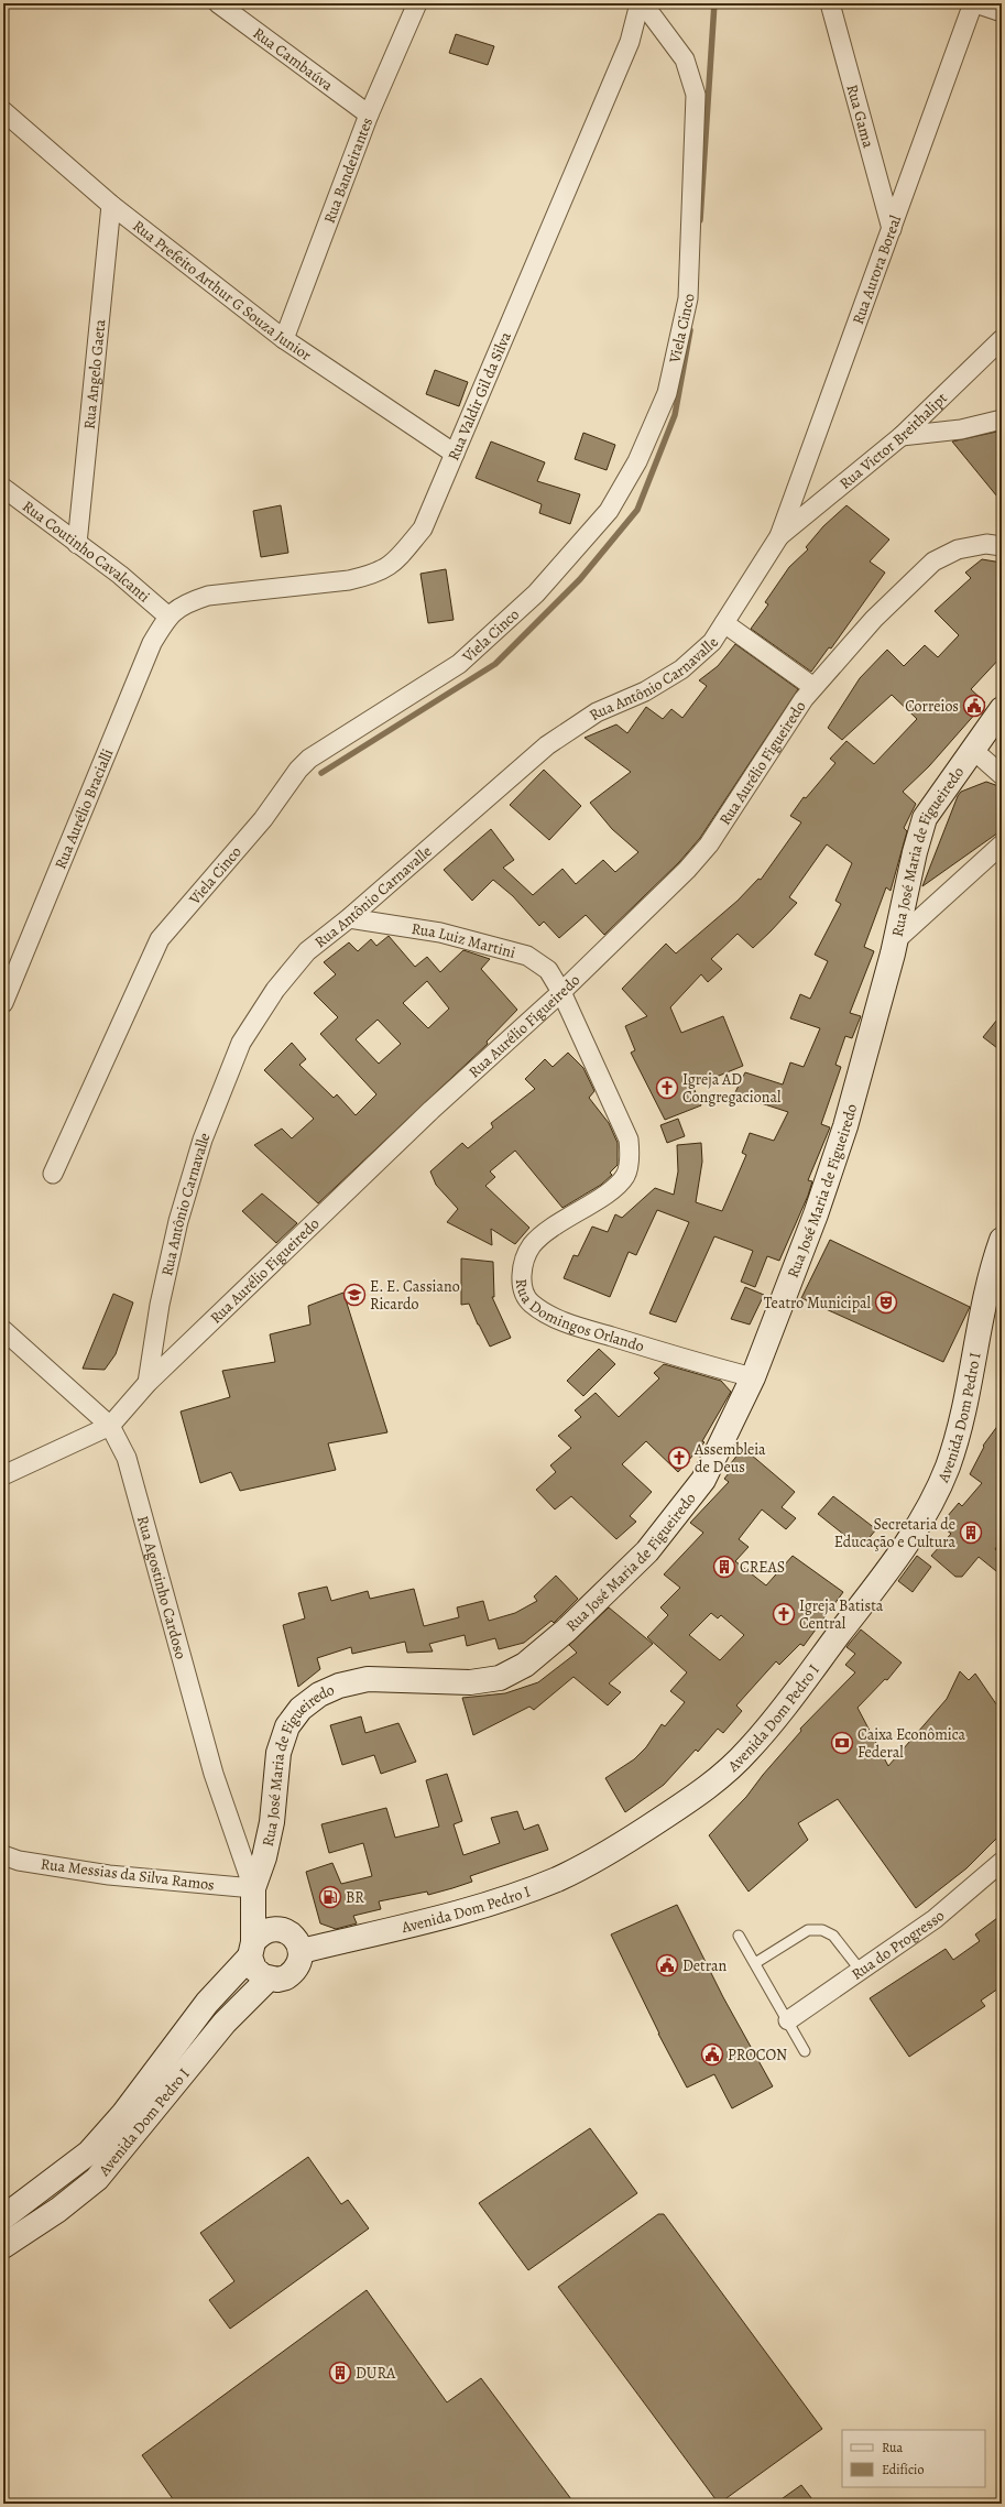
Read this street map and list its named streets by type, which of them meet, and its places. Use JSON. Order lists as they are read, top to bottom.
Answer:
{
  "streets": {
    "main road": ["Rua José Maria de Figueiredo", "Avenida Dom Pedro I"],
    "street": [
      "Rua Cambaúva",
      "Rua Gama",
      "Rua Bandeirantes",
      "Rua Aurora Boreal",
      "Rua Prefeito Arthur G Souza Junior",
      "Viela Cinco",
      "Rua Angelo Gaeta",
      "Rua Valdir Gil da Silva",
      "Rua Victor Breithalipt",
      "Rua Coutinho Cavalcanti",
      "Rua Antônio Carnavalle",
      "Rua Aurélio Figueiredo",
      "Rua Aurélio Bracialli",
      "Rua Luiz Martini",
      "Rua Domingos Orlando",
      "Rua Agostinho Cardoso",
      "Rua Messias da Silva Ramos",
      "Rua do Progresso"
    ]
  },
  "crossings": [
    ["Rua Cambaúva", "Rua Bandeirantes"],
    ["Rua Gama", "Rua Aurora Boreal"],
    ["Rua Bandeirantes", "Rua Prefeito Arthur G Souza Junior"],
    ["Rua Aurora Boreal", "Rua Victor Breithalipt"],
    ["Rua Aurora Boreal", "Rua Antônio Carnavalle"],
    ["Rua Prefeito Arthur G Souza Junior", "Rua Angelo Gaeta"],
    ["Rua Prefeito Arthur G Souza Junior", "Rua Valdir Gil da Silva"],
    ["Viela Cinco", "Rua Valdir Gil da Silva"],
    ["Rua Angelo Gaeta", "Rua Coutinho Cavalcanti"],
    ["Rua Valdir Gil da Silva", "Rua Coutinho Cavalcanti"],
    ["Rua Valdir Gil da Silva", "Rua Aurélio Bracialli"],
    ["Rua Victor Breithalipt", "Rua Antônio Carnavalle"],
    ["Rua Coutinho Cavalcanti", "Rua Aurélio Bracialli"],
    ["Rua Antônio Carnavalle", "Rua Aurélio Figueiredo"],
    ["Rua Antônio Carnavalle", "Rua Luiz Martini"],
    ["Rua Aurélio Figueiredo", "Rua Luiz Martini"],
    ["Rua Aurélio Figueiredo", "Rua Domingos Orlando"],
    ["Rua Aurélio Figueiredo", "Rua Agostinho Cardoso"],
    ["Rua José Maria de Figueiredo", "Rua Domingos Orlando"],
    ["Rua José Maria de Figueiredo", "Avenida Dom Pedro I"],
    ["Rua José Maria de Figueiredo", "Rua Agostinho Cardoso"],
    ["Rua José Maria de Figueiredo", "Rua Messias da Silva Ramos"],
    ["Rua Luiz Martini", "Rua Domingos Orlando"],
    ["Rua Agostinho Cardoso", "Rua Messias da Silva Ramos"]
  ],
  "places": {
    "public building": ["Correios", "Detran", "PROCON"],
    "church": ["Igreja AD Congregacional", "Assembleia de Deus", "Igreja Batista Central"],
    "school or university": ["E. E. Cassiano Ricardo"],
    "theatre": ["Teatro Municipal"],
    "building": ["Secretaria de Educação e Cultura", "CREAS", "DURA"],
    "bank": ["Caixa Econômica Federal"],
    "fuel station": ["BR"]
  },
  "legend": ["Rua", "Edifício"]
}
